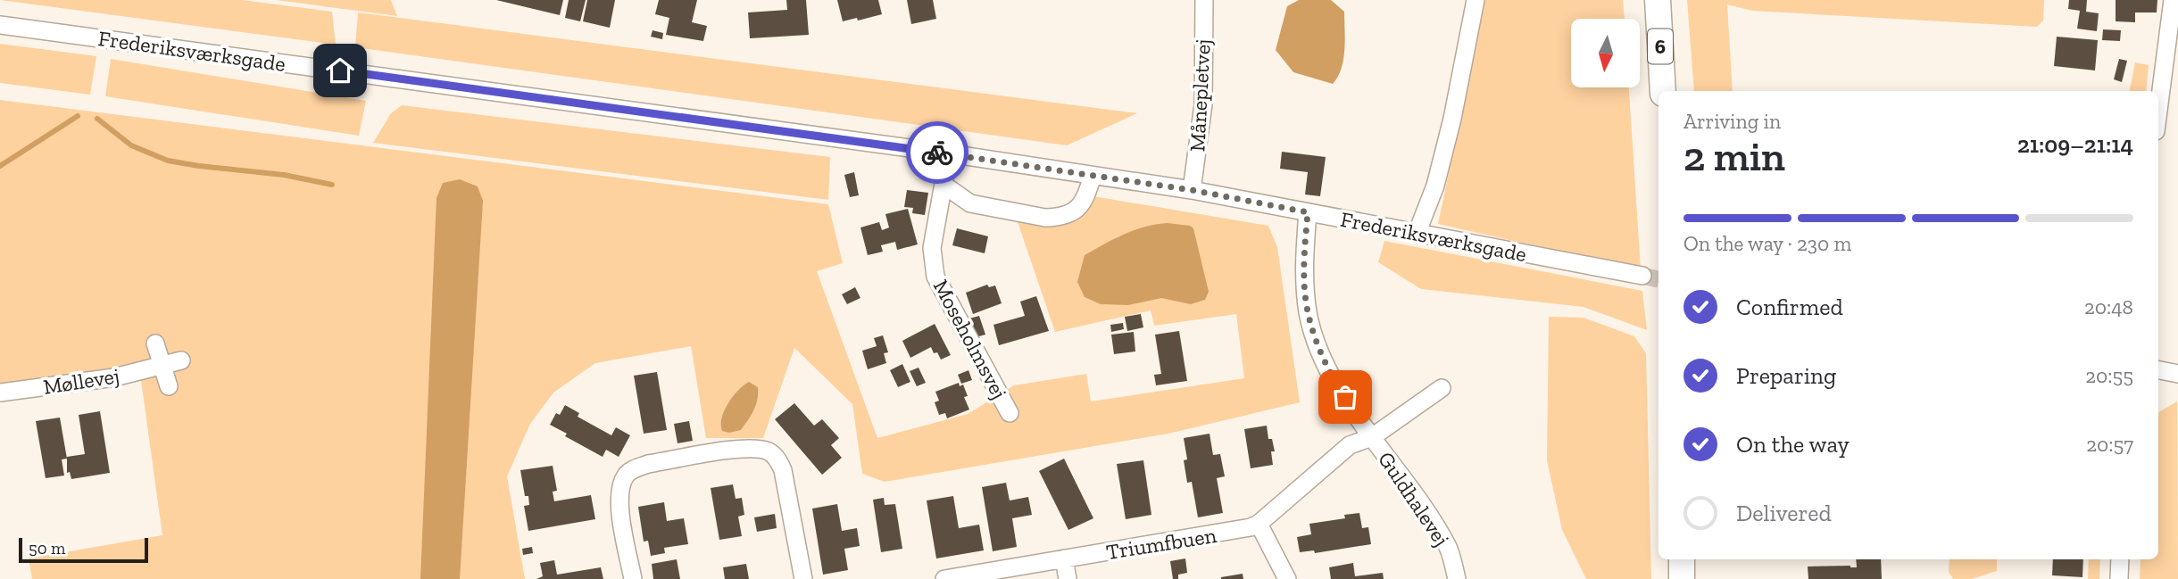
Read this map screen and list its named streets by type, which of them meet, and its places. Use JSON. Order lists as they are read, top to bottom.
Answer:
{
  "streets": {
    "highway": ["6"],
    "street": [
      "Frederiksværksgade",
      "Månepletvej",
      "Moseholmsvej",
      "Møllevej",
      "Guldhalevej",
      "Triumfbuen"
    ]
  },
  "crossings": [
    ["Frederiksværksgade", "Månepletvej"],
    ["Frederiksværksgade", "Moseholmsvej"],
    ["Frederiksværksgade", "Guldhalevej"],
    ["Guldhalevej", "Triumfbuen"]
  ],
  "scale_bar": "50 m",
  "north": "bottom",
  "page": {
    "heading": ["2 min", "Arriving in", "21:09–21:14"],
    "bar": "On the way · 230 m",
    "list": [
      ["Confirmed", "20:48"],
      ["Preparing", "20:55"],
      ["On the way", "20:57"],
      "Delivered"
    ],
    "scale": "50 m"
  }
}
